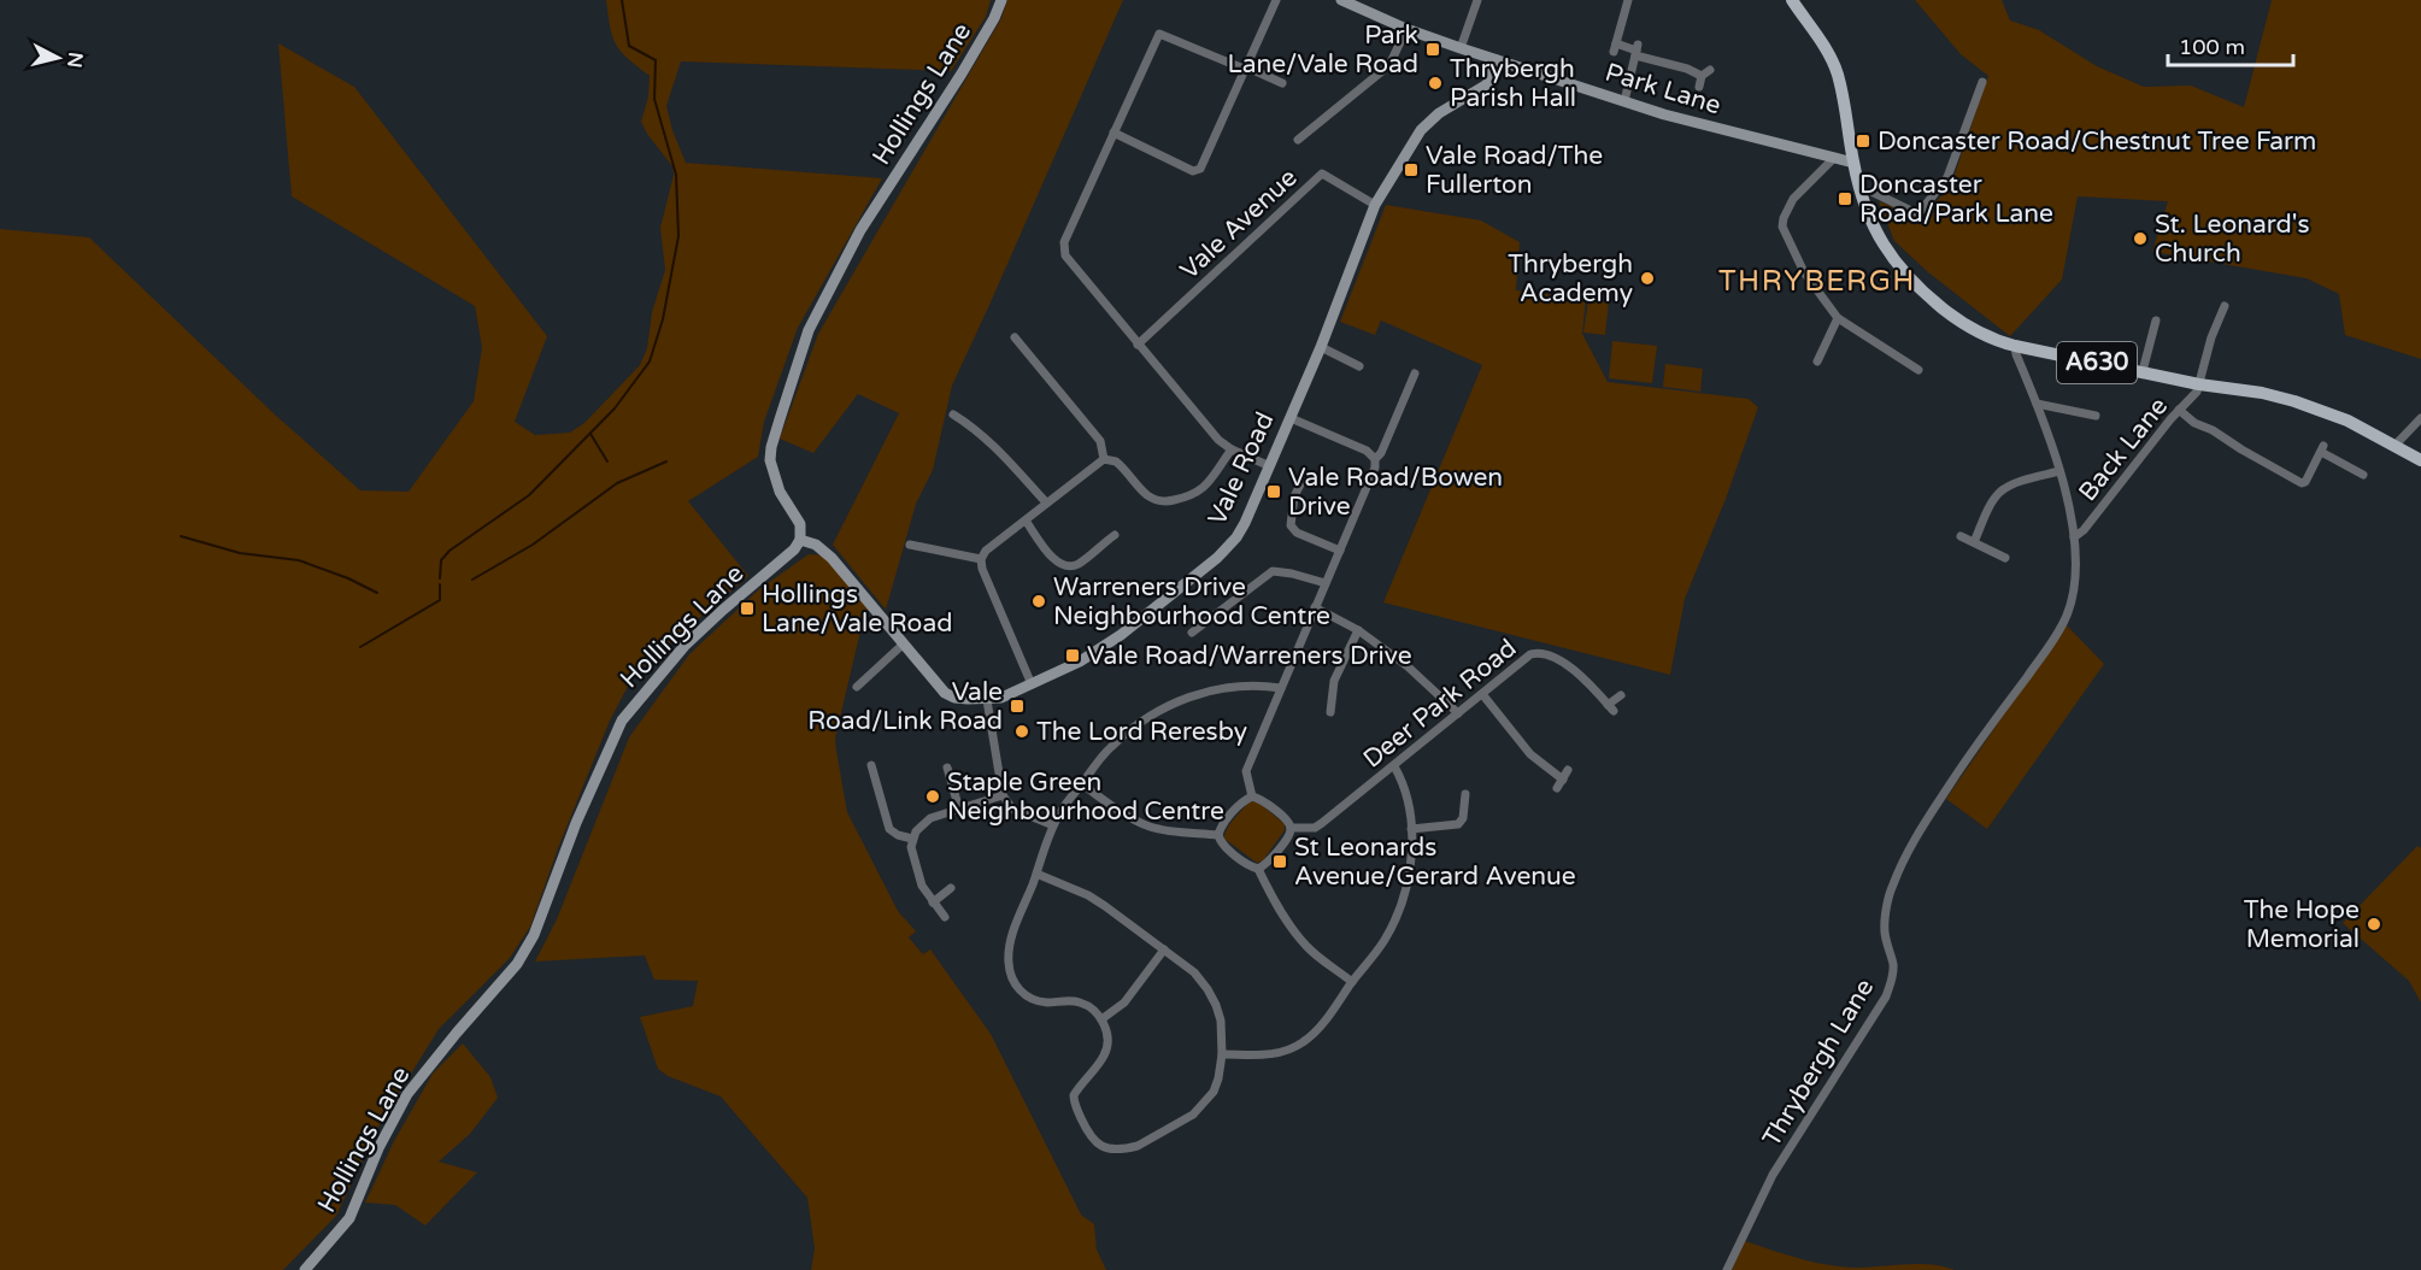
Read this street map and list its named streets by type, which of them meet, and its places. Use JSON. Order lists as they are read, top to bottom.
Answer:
{
  "streets": {
    "main road": ["A630"],
    "street": [
      "Park Lane",
      "Hollings Lane",
      "Vale Avenue",
      "Back Lane",
      "Vale Road",
      "Deer Park Road",
      "Thrybergh Lane"
    ]
  },
  "crossings": [
    ["Park Lane", "A630"],
    ["Park Lane", "Vale Road"],
    ["Hollings Lane", "Vale Road"],
    ["Vale Avenue", "Vale Road"],
    ["A630", "Back Lane"],
    ["Back Lane", "Thrybergh Lane"]
  ],
  "districts": ["THRYBERGH"],
  "places": {
    "transit": [
      "Park Lane/Vale Road",
      "Doncaster Road/Chestnut Tree Farm",
      "Vale Road/The Fullerton",
      "Doncaster Road/Park Lane",
      "Vale Road/Bowen Drive",
      "Hollings Lane/Vale Road",
      "Vale Road/Warreners Drive",
      "Vale Road/Link Road",
      "St Leonards Avenue/Gerard Avenue"
    ],
    "other": [
      "Thrybergh Parish Hall",
      "St. Leonard's Church",
      "Thrybergh Academy",
      "Warreners Drive Neighbourhood Centre",
      "The Lord Reresby",
      "Staple Green Neighbourhood Centre",
      "The Hope Memorial"
    ]
  },
  "scale_bar": "100 m",
  "north": "right"
}
